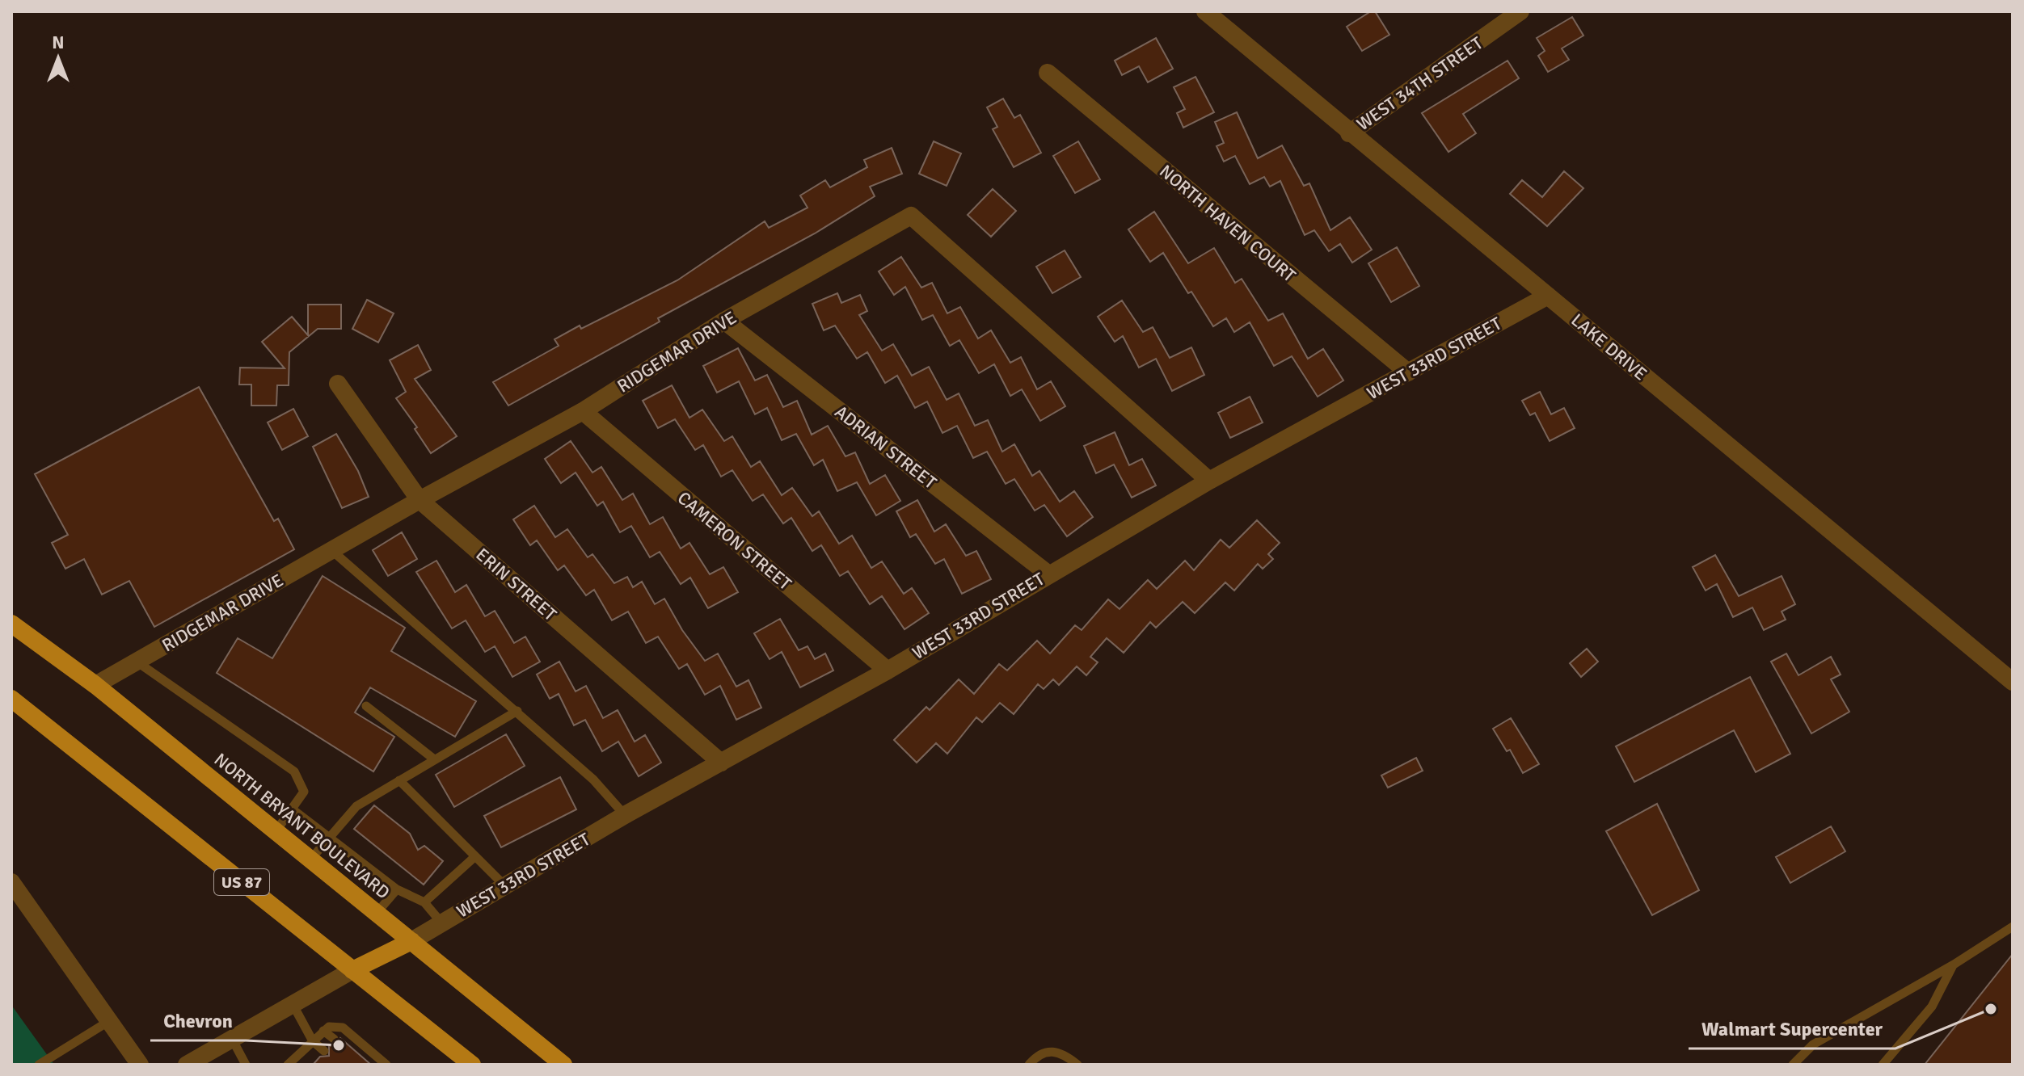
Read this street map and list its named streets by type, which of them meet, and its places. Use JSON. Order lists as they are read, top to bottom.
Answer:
{
  "streets": {
    "highway": ["NORTH BRYANT BOULEVARD", "US 87"],
    "street": [
      "WEST 34TH STREET",
      "NORTH HAVEN COURT",
      "LAKE DRIVE",
      "RIDGEMAR DRIVE",
      "WEST 33RD STREET",
      "ADRIAN STREET",
      "CAMERON STREET",
      "ERIN STREET"
    ]
  },
  "crossings": [
    ["WEST 34TH STREET", "LAKE DRIVE"],
    ["NORTH HAVEN COURT", "WEST 33RD STREET"],
    ["LAKE DRIVE", "WEST 33RD STREET"],
    ["RIDGEMAR DRIVE", "WEST 33RD STREET"],
    ["RIDGEMAR DRIVE", "ADRIAN STREET"],
    ["RIDGEMAR DRIVE", "CAMERON STREET"],
    ["RIDGEMAR DRIVE", "ERIN STREET"],
    ["RIDGEMAR DRIVE", "NORTH BRYANT BOULEVARD"],
    ["WEST 33RD STREET", "ADRIAN STREET"],
    ["WEST 33RD STREET", "CAMERON STREET"],
    ["WEST 33RD STREET", "ERIN STREET"],
    ["WEST 33RD STREET", "NORTH BRYANT BOULEVARD"]
  ],
  "places": ["Walmart Supercenter", "Chevron"],
  "north": "top"
}
